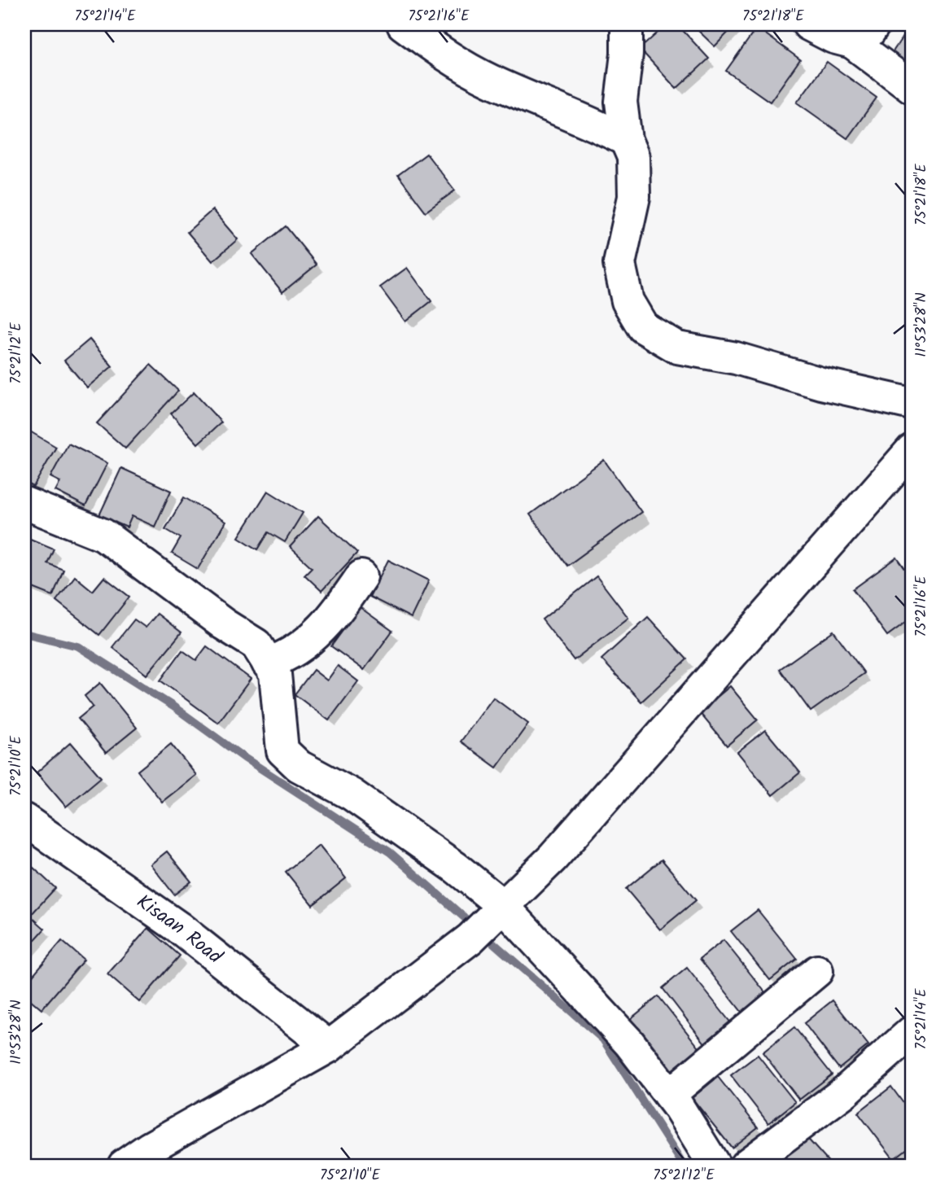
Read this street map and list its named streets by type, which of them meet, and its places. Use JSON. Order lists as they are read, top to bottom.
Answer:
{
  "streets": {
    "street": ["Kisaan Road"]
  },
  "coordinates": [
    "75°21'14\"E",
    "75°21'16\"E",
    "75°21'18\"E",
    "11°53'28\"N",
    "75°21'12\"E",
    "75°21'10\"E"
  ]
}
